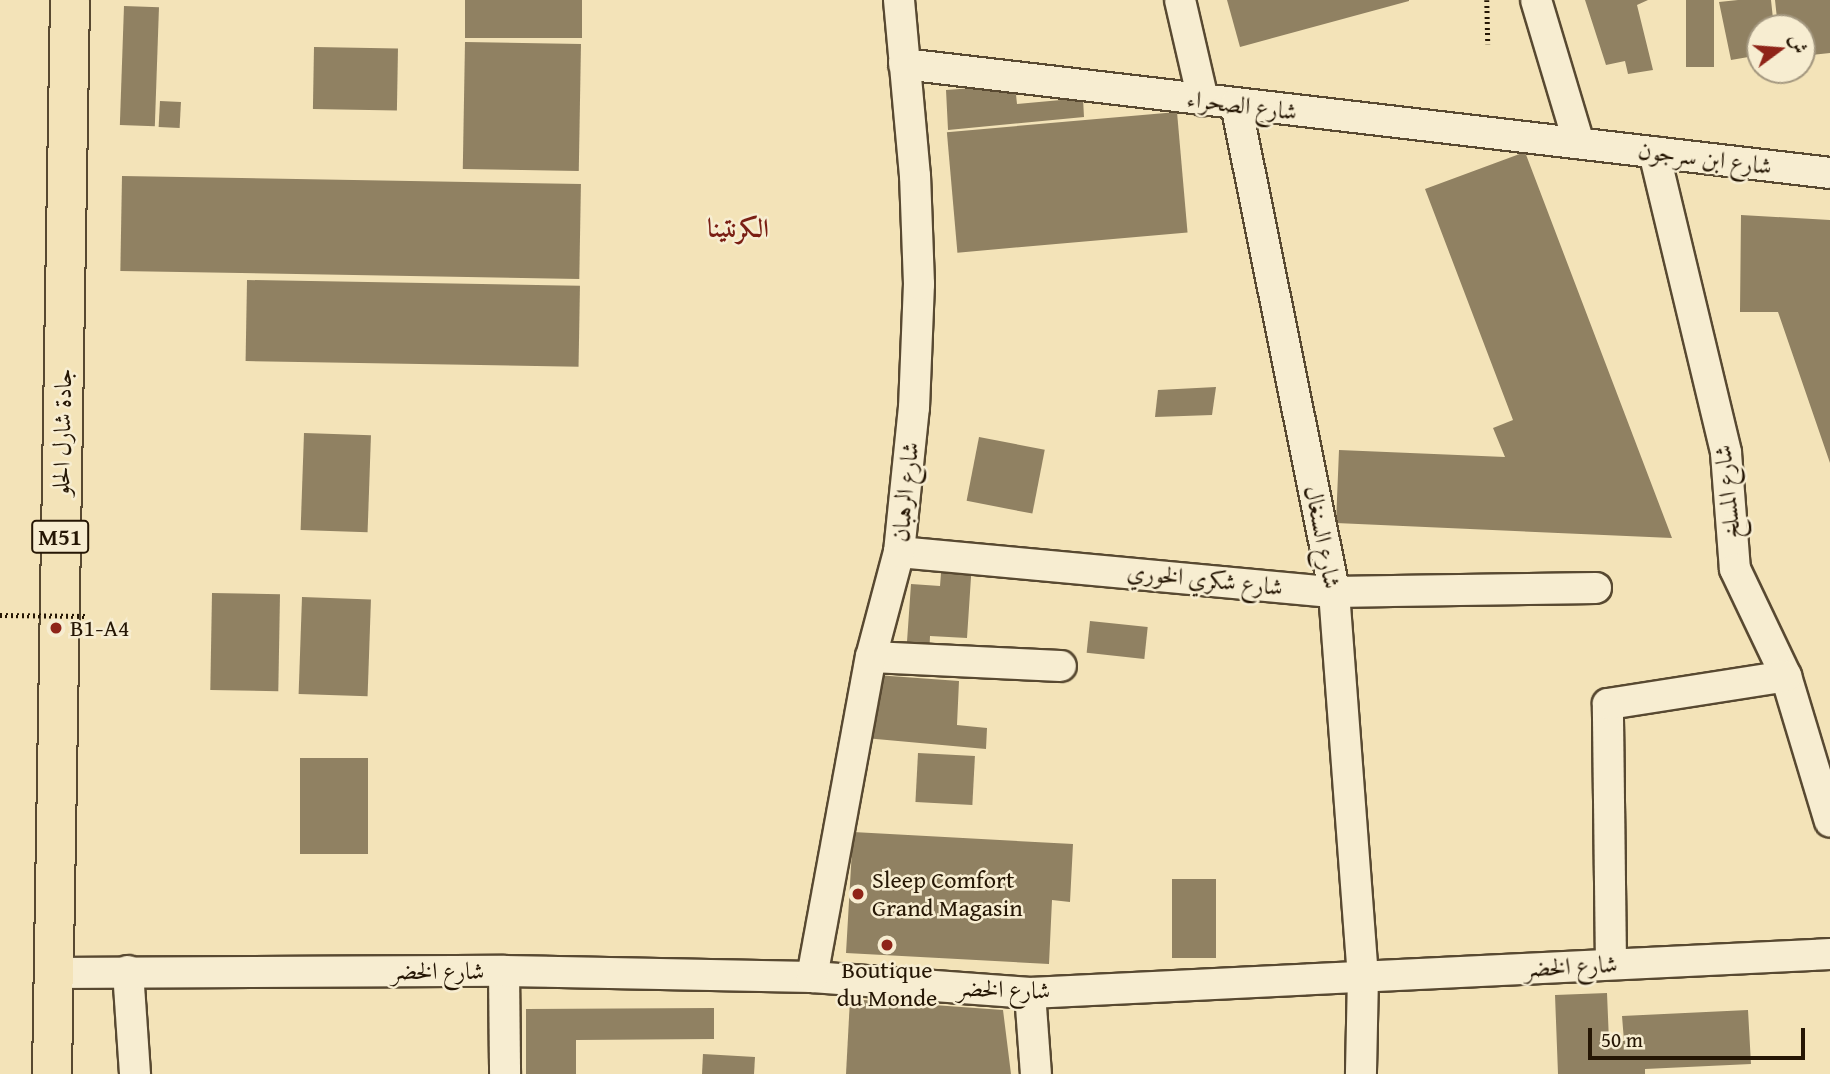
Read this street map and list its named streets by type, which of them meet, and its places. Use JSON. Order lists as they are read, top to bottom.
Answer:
{
  "streets": {
    "highway": ["جادة شارل الحلو", "M51"],
    "street": [
      "شارع الصحراء",
      "شارع ابن سرجون",
      "شارع الرهبان",
      "شارع المسلخ",
      "شارع السنغال",
      "شارع شكري الخوري",
      "شارع الخضر"
    ]
  },
  "crossings": [
    ["شارع الصحراء", "شارع ابن سرجون"],
    ["شارع الصحراء", "شارع الرهبان"],
    ["شارع الصحراء", "شارع السنغال"],
    ["شارع ابن سرجون", "شارع المسلخ"],
    ["جادة شارل الحلو", "شارع الخضر"],
    ["شارع الرهبان", "شارع شكري الخوري"],
    ["شارع الرهبان", "شارع الخضر"],
    ["شارع السنغال", "شارع شكري الخوري"],
    ["شارع السنغال", "شارع الخضر"]
  ],
  "districts": ["الكرنتينا"],
  "places": ["B1-A4", "Sleep Comfort Grand Magasin", "Boutique du Monde"],
  "scale_bar": "50 m",
  "north": "right"
}
